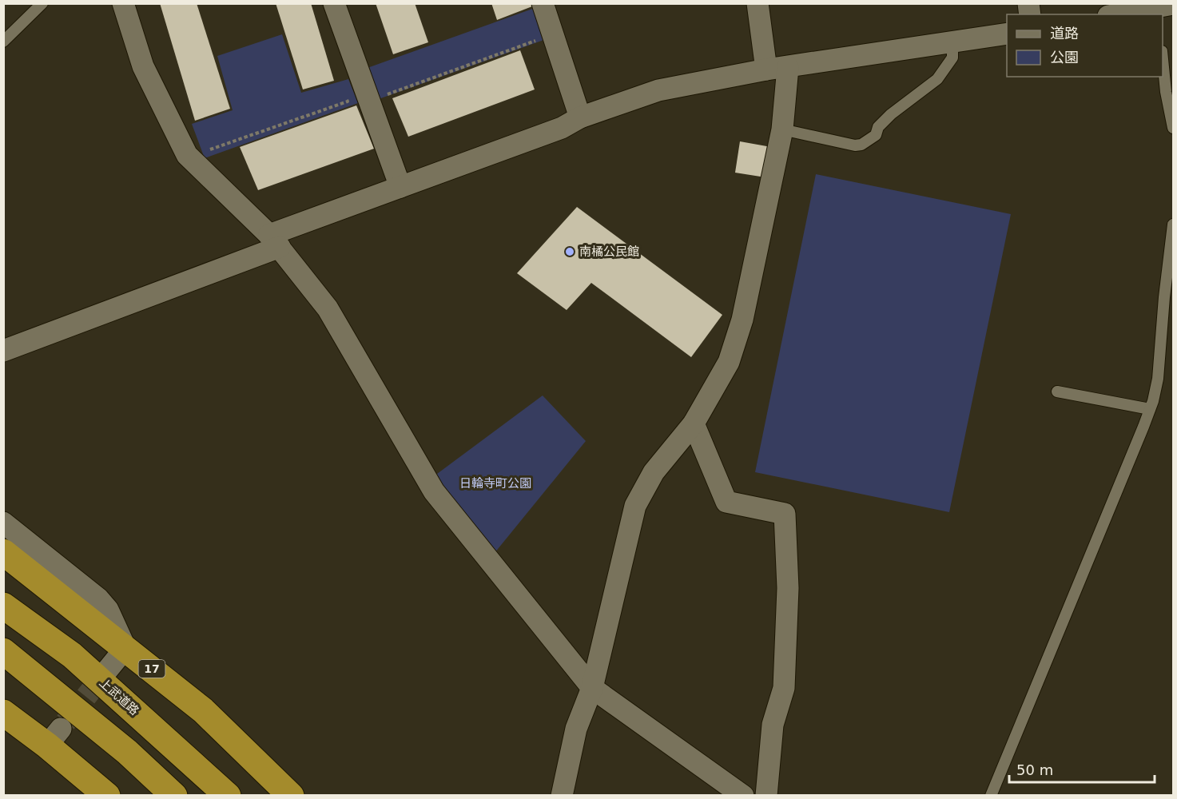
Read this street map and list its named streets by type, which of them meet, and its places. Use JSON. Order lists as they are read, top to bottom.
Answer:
{
  "streets": {
    "highway": ["17", "上武道路"]
  },
  "parks": ["日輪寺町公園"],
  "places": ["南橘公民館"],
  "legend": ["道路", "公園"],
  "scale_bar": "50 m"
}
